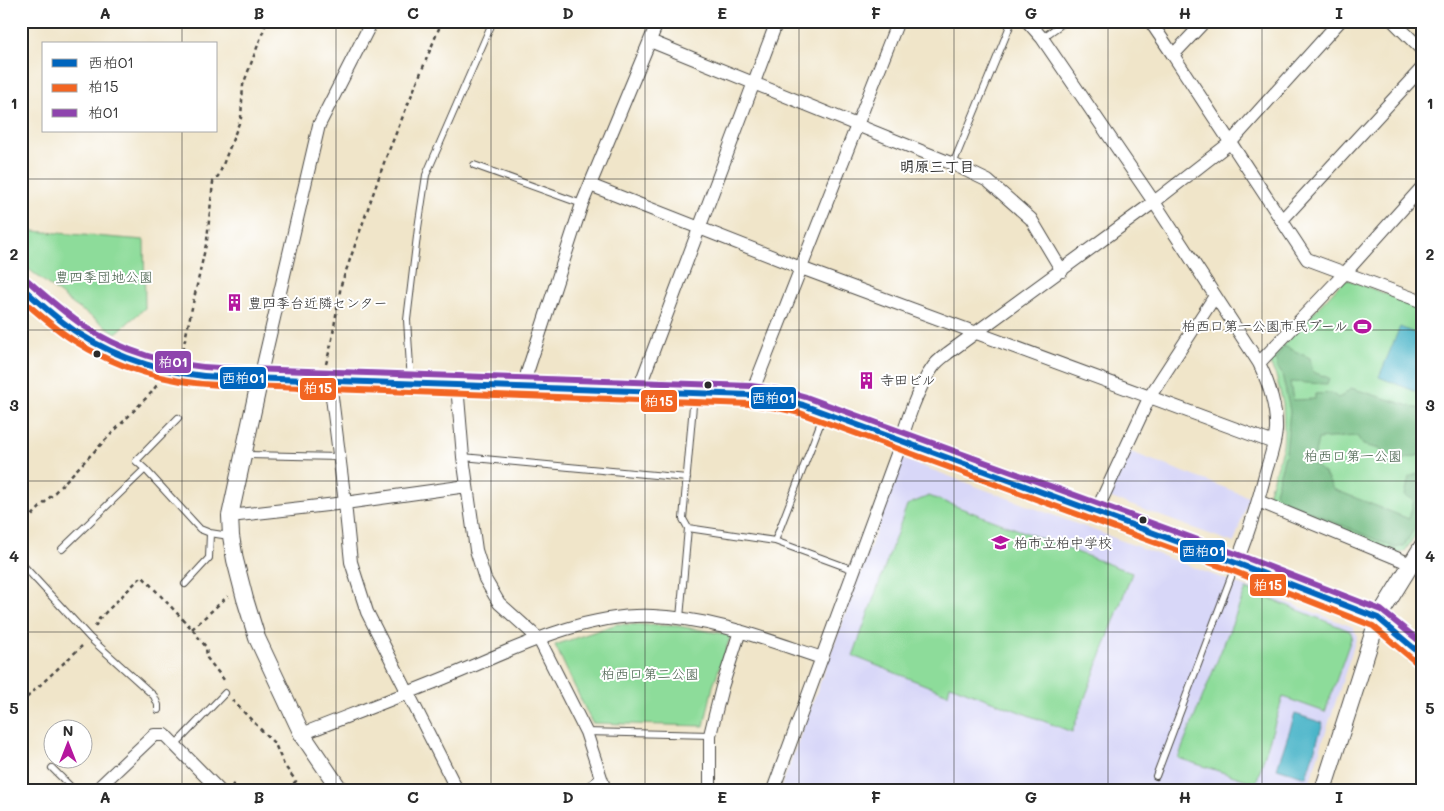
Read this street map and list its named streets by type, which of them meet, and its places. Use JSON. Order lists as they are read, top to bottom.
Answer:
{
  "districts": ["明原三丁目"],
  "parks": ["豊四季団地公園", "柏西口第一公園", "柏西口第二公園"],
  "places": {
    "building": ["豊四季台近隣センター", "寺田ビル"],
    "sports": ["柏西口第一公園市民プール"],
    "school or university": ["柏市立柏中学校"]
  },
  "lines": ["transit line 柏01", "transit line 西柏01", "transit line 柏15"],
  "legend": ["西柏01", "柏15", "柏01"],
  "north": "top",
  "grid": {
    "columns": [
      "A",
      "B",
      "C",
      "D",
      "E",
      "F",
      "G",
      "H",
      "I"
    ],
    "rows": [
      "1",
      "2",
      "3",
      "4",
      "5"
    ]
  }
}
